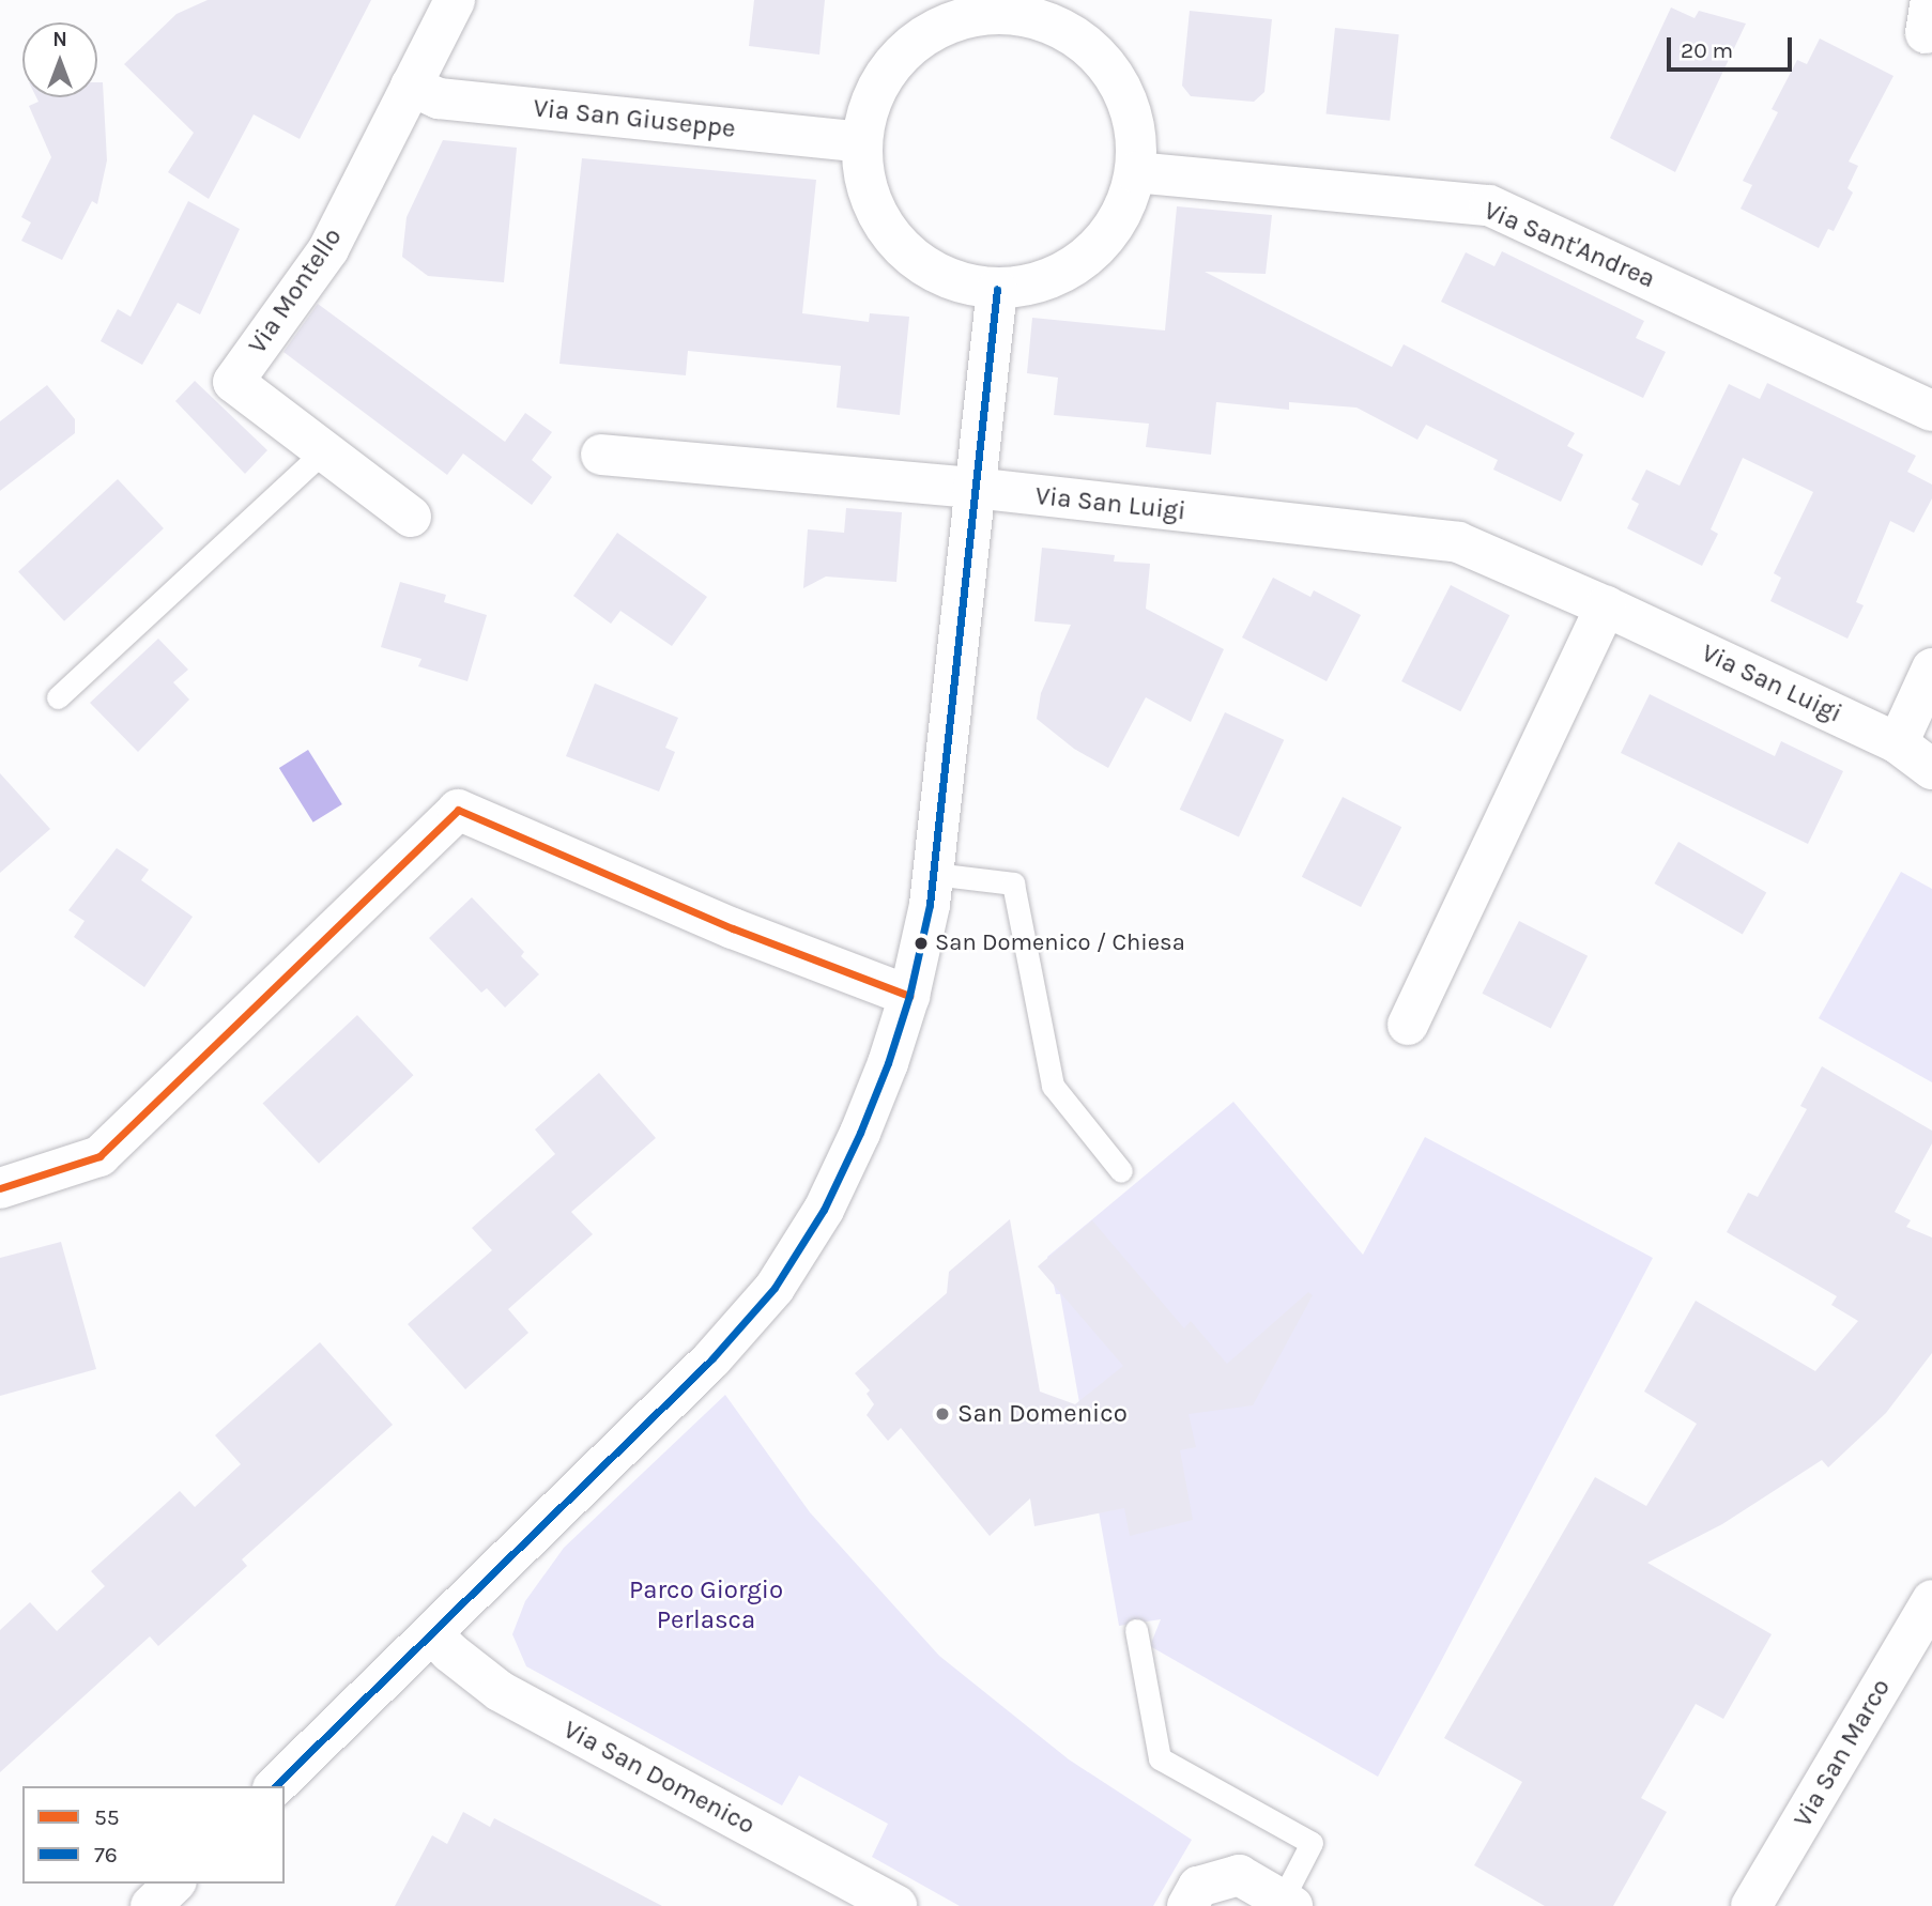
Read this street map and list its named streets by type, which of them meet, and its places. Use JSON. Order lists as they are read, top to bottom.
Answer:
{
  "streets": {
    "street": [
      "Via San Giuseppe",
      "Via Sant'Andrea",
      "Via Montello",
      "Via San Luigi",
      "Via San Marco",
      "Via San Domenico"
    ]
  },
  "crossings": [
    ["Via San Giuseppe", "Via Montello"]
  ],
  "parks": ["Parco Giorgio Perlasca"],
  "places": ["San Domenico / Chiesa", "San Domenico"],
  "lines": ["transit line 76", "transit line 55"],
  "legend": ["55", "76"],
  "scale_bar": "20 m",
  "north": "top"
}
